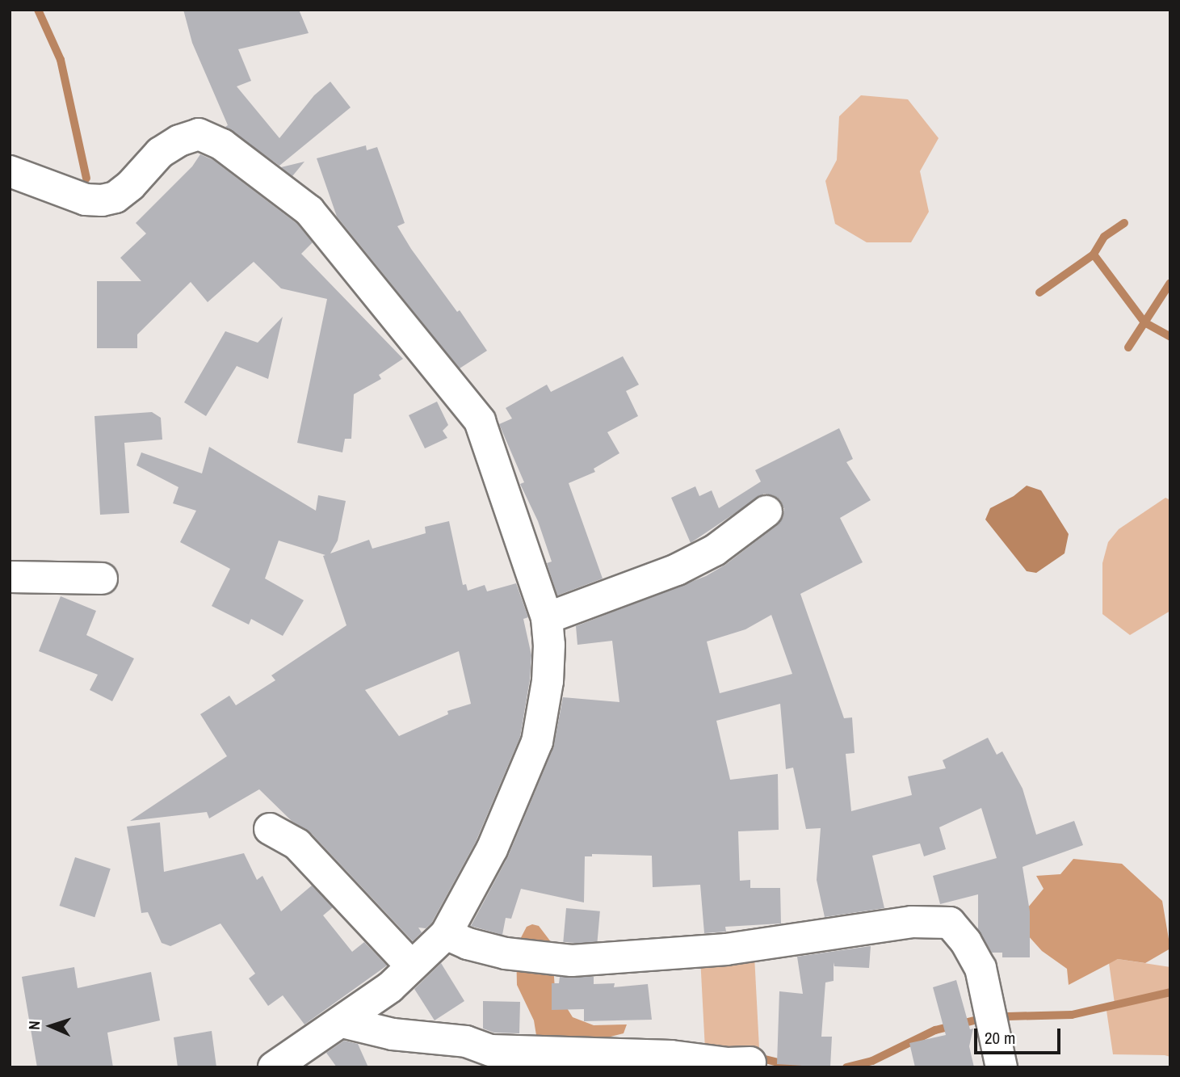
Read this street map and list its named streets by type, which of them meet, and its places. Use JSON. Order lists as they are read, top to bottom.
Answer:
{
  "scale_bar": "20 m",
  "north": "left"
}
